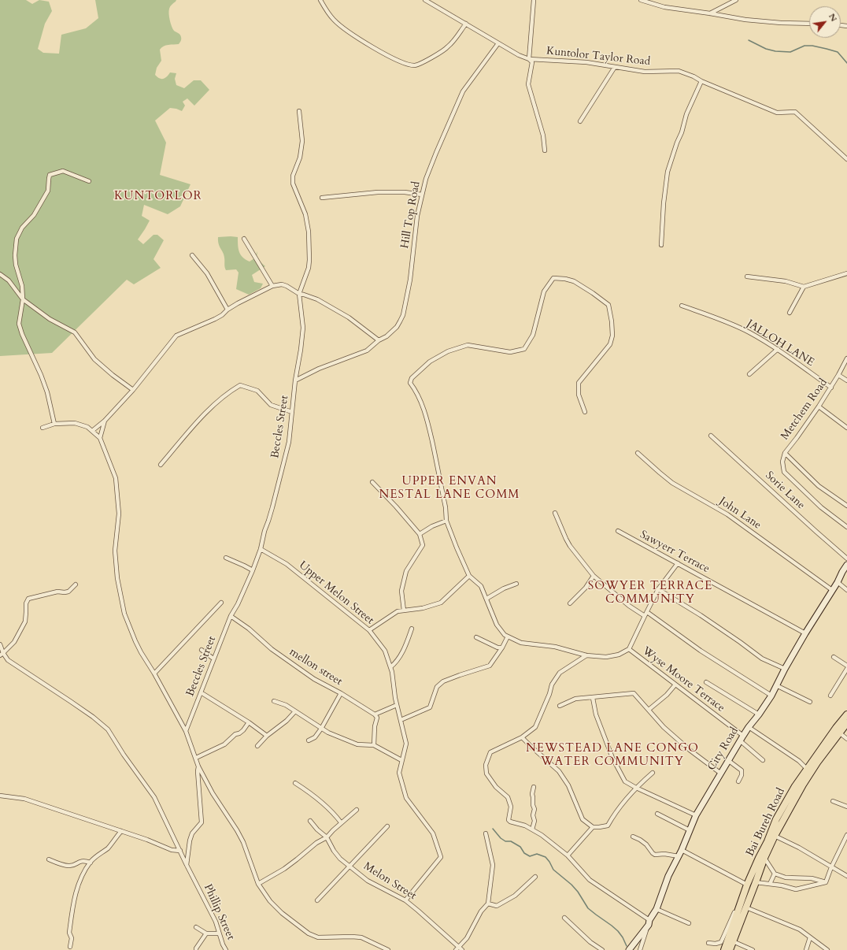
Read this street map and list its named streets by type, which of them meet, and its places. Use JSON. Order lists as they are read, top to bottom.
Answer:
{
  "streets": {
    "highway": ["Bai Bureh Road"],
    "main road": ["City Road"],
    "street": [
      "Kuntolor Taylor Road",
      "Hill Top Road",
      "JALLOH LANE",
      "Metchem Road",
      "Beccles Street",
      "Sorie Lane",
      "John Lane",
      "Sawyerr Terrace",
      "Upper Melon Street",
      "mellon street",
      "Wyse Moore Terrace",
      "Melon Street",
      "Phillip Street"
    ]
  },
  "crossings": [
    ["Hill Top Road", "Beccles Street"],
    ["JALLOH LANE", "Metchem Road"],
    ["Beccles Street", "Upper Melon Street"],
    ["Beccles Street", "mellon street"],
    ["John Lane", "City Road"],
    ["Sawyerr Terrace", "City Road"],
    ["Upper Melon Street", "Melon Street"],
    ["Wyse Moore Terrace", "City Road"]
  ],
  "districts": [
    "KUNTORLOR",
    "UPPER ENVAN NESTAL LANE COMM",
    "SOWYER TERRACE COMMUNITY",
    "NEWSTEAD LANE CONGO WATER COMMUNITY"
  ],
  "north": "top right"
}
